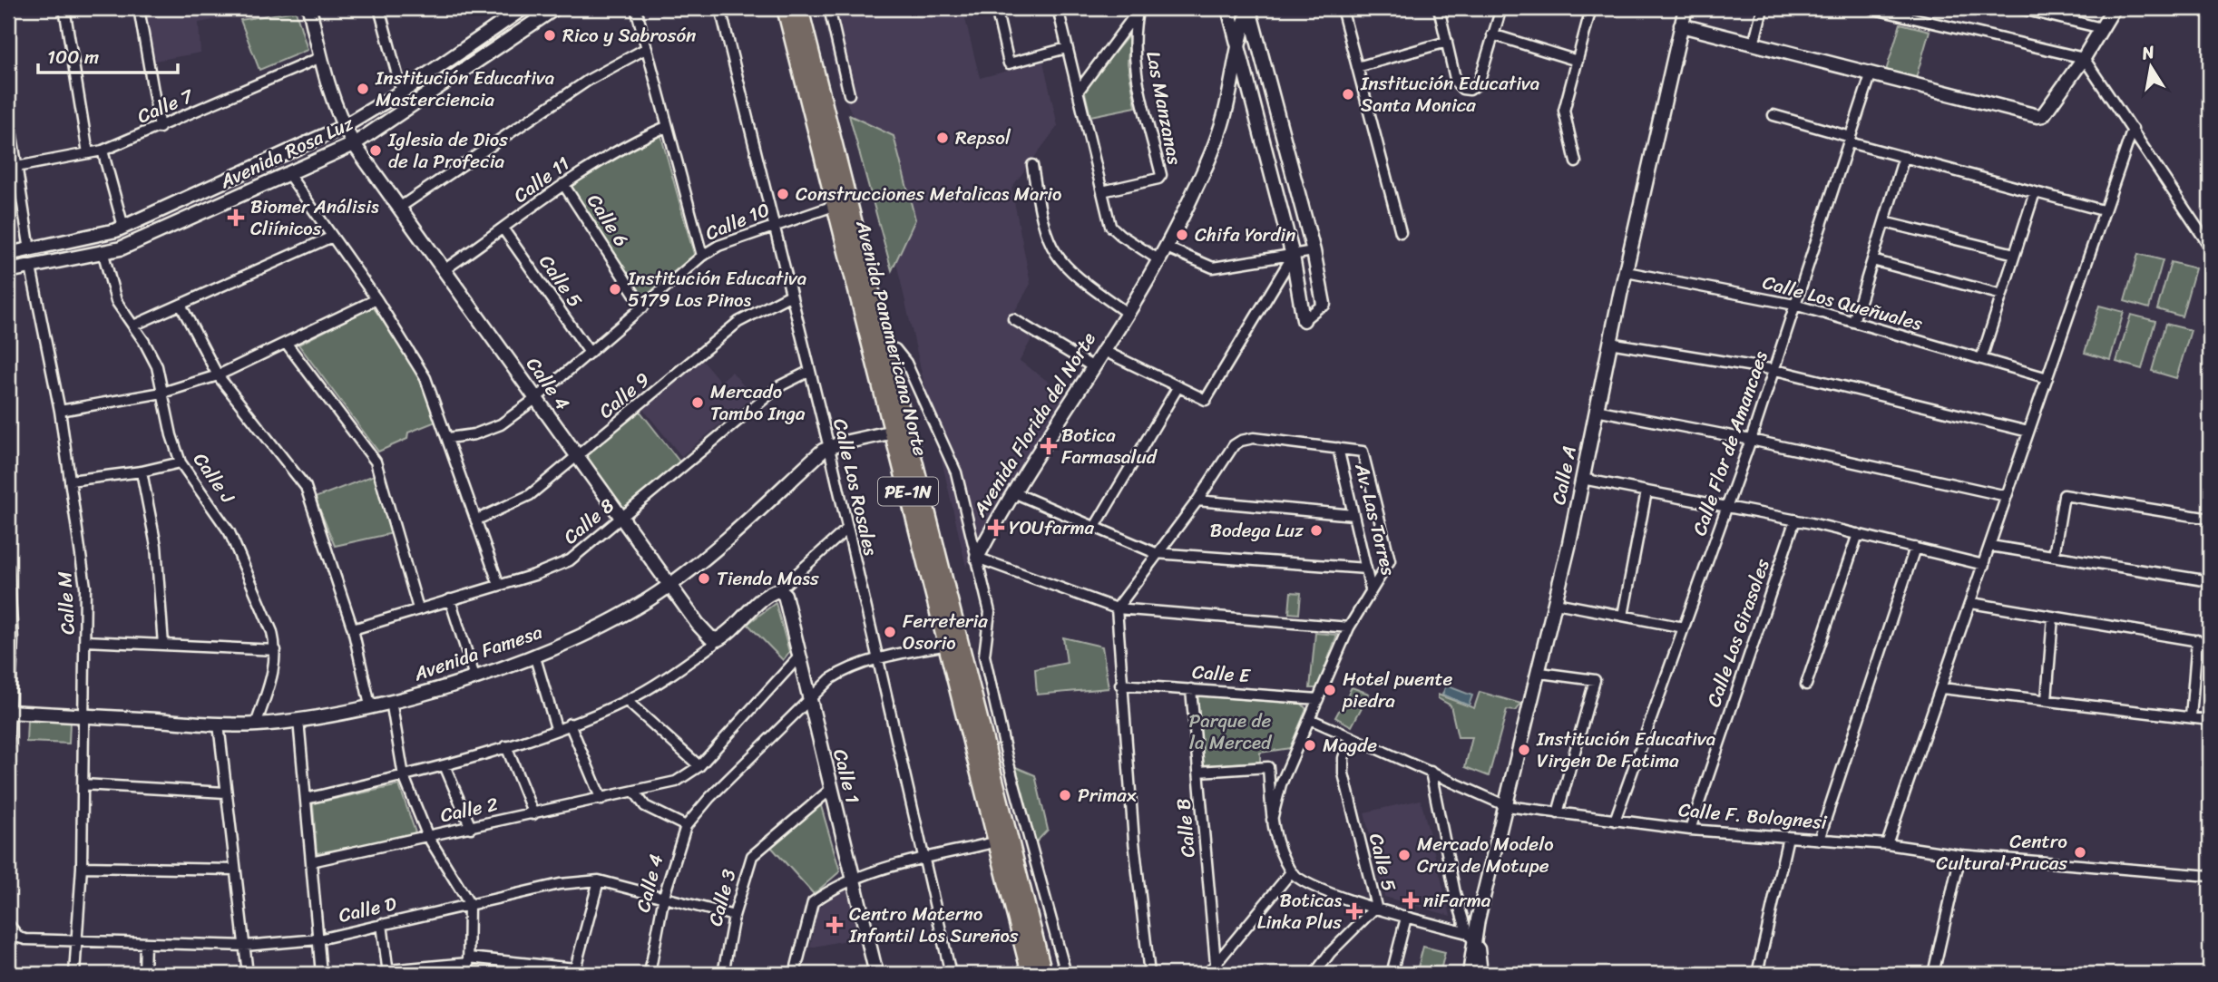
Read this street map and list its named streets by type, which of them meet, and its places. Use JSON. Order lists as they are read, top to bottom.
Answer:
{
  "streets": {
    "highway": ["Avenida Panamericana Norte", "PE-1N"],
    "street": [
      "Calle 7",
      "Las Manzanas",
      "Avenida Rosa Luz",
      "Calle 11",
      "Calle 6",
      "Calle 10",
      "Calle 5",
      "Calle Los Queñuales",
      "Calle 4",
      "Calle 9",
      "Avenida Florida del Norte",
      "Calle Flor de Amancaes",
      "Calle A",
      "Calle J",
      "Calle Los Rosales",
      "Av. Las Torres",
      "Calle 8",
      "Calle M",
      "Calle Los Girasoles",
      "Avenida Famesa",
      "Calle E",
      "Calle 1",
      "Calle 2",
      "Calle F. Bolognesi",
      "Calle B",
      "Calle 3",
      "Calle D"
    ]
  },
  "crossings": [
    ["Calle 7", "Calle 4"],
    ["Avenida Rosa Luz", "Calle 4"],
    ["Avenida Rosa Luz", "Calle J"],
    ["Avenida Rosa Luz", "Calle M"],
    ["Calle 11", "Calle 6"],
    ["Calle 11", "Calle 5"],
    ["Calle 11", "Calle 4"],
    ["Calle 6", "Calle 10"],
    ["Calle 10", "Calle 5"],
    ["Calle 10", "Avenida Panamericana Norte"],
    ["Calle 10", "Calle 4"],
    ["Calle 10", "Calle Los Rosales"],
    ["Calle 5", "Calle F. Bolognesi"],
    ["Calle Los Queñuales", "Calle Flor de Amancaes"],
    ["Calle Los Queñuales", "Calle A"],
    ["Avenida Panamericana Norte", "Calle 4"],
    ["Avenida Panamericana Norte", "Avenida Famesa"],
    ["Calle 4", "Calle 9"],
    ["Calle 4", "Calle Los Rosales"],
    ["Calle 4", "Calle 8"],
    ["Calle 4", "Avenida Famesa"],
    ["Calle 4", "Calle 1"],
    ["Calle 4", "Calle D"],
    ["Calle 9", "Calle Los Rosales"],
    ["Calle Flor de Amancaes", "Calle F. Bolognesi"],
    ["Calle A", "Calle F. Bolognesi"],
    ["Calle J", "Avenida Famesa"],
    ["Calle Los Rosales", "Calle 8"],
    ["Calle Los Rosales", "Avenida Famesa"],
    ["Calle M", "Avenida Famesa"],
    ["Calle M", "Calle D"],
    ["Calle Los Girasoles", "Calle F. Bolognesi"],
    ["Calle E", "Calle B"],
    ["Calle 1", "Calle 2"],
    ["Calle 1", "Calle 3"],
    ["Calle 3", "Calle D"]
  ],
  "parks": ["Parque de la Merced"],
  "places": {
    "other": [
      "Rico y Sabrosón",
      "Institución Educativa Masterciencia",
      "Institución Educativa Santa Monica",
      "Repsol",
      "Iglesia de Dios de la Profecia",
      "Construcciones Metalicas Mario",
      "Chifa Yordin",
      "Institución Educativa 5179 Los Pinos",
      "Mercado Tambo Inga",
      "Bodega Luz",
      "Tienda Mass",
      "Ferreteria Osorio",
      "Hotel puente piedra",
      "Magde",
      "Institución Educativa Virgen De Fatima",
      "Primax",
      "Centro Cultural Prucas",
      "Mercado Modelo Cruz de Motupe"
    ],
    "health": [
      "Biomer Análisis Cliínicos",
      "Botica Farmasalud",
      "YOUfarma",
      "niFarma",
      "Boticas Linka Plus",
      "Centro Materno Infantil Los Sureños"
    ]
  },
  "scale_bar": "100 m",
  "north": "top"
}
